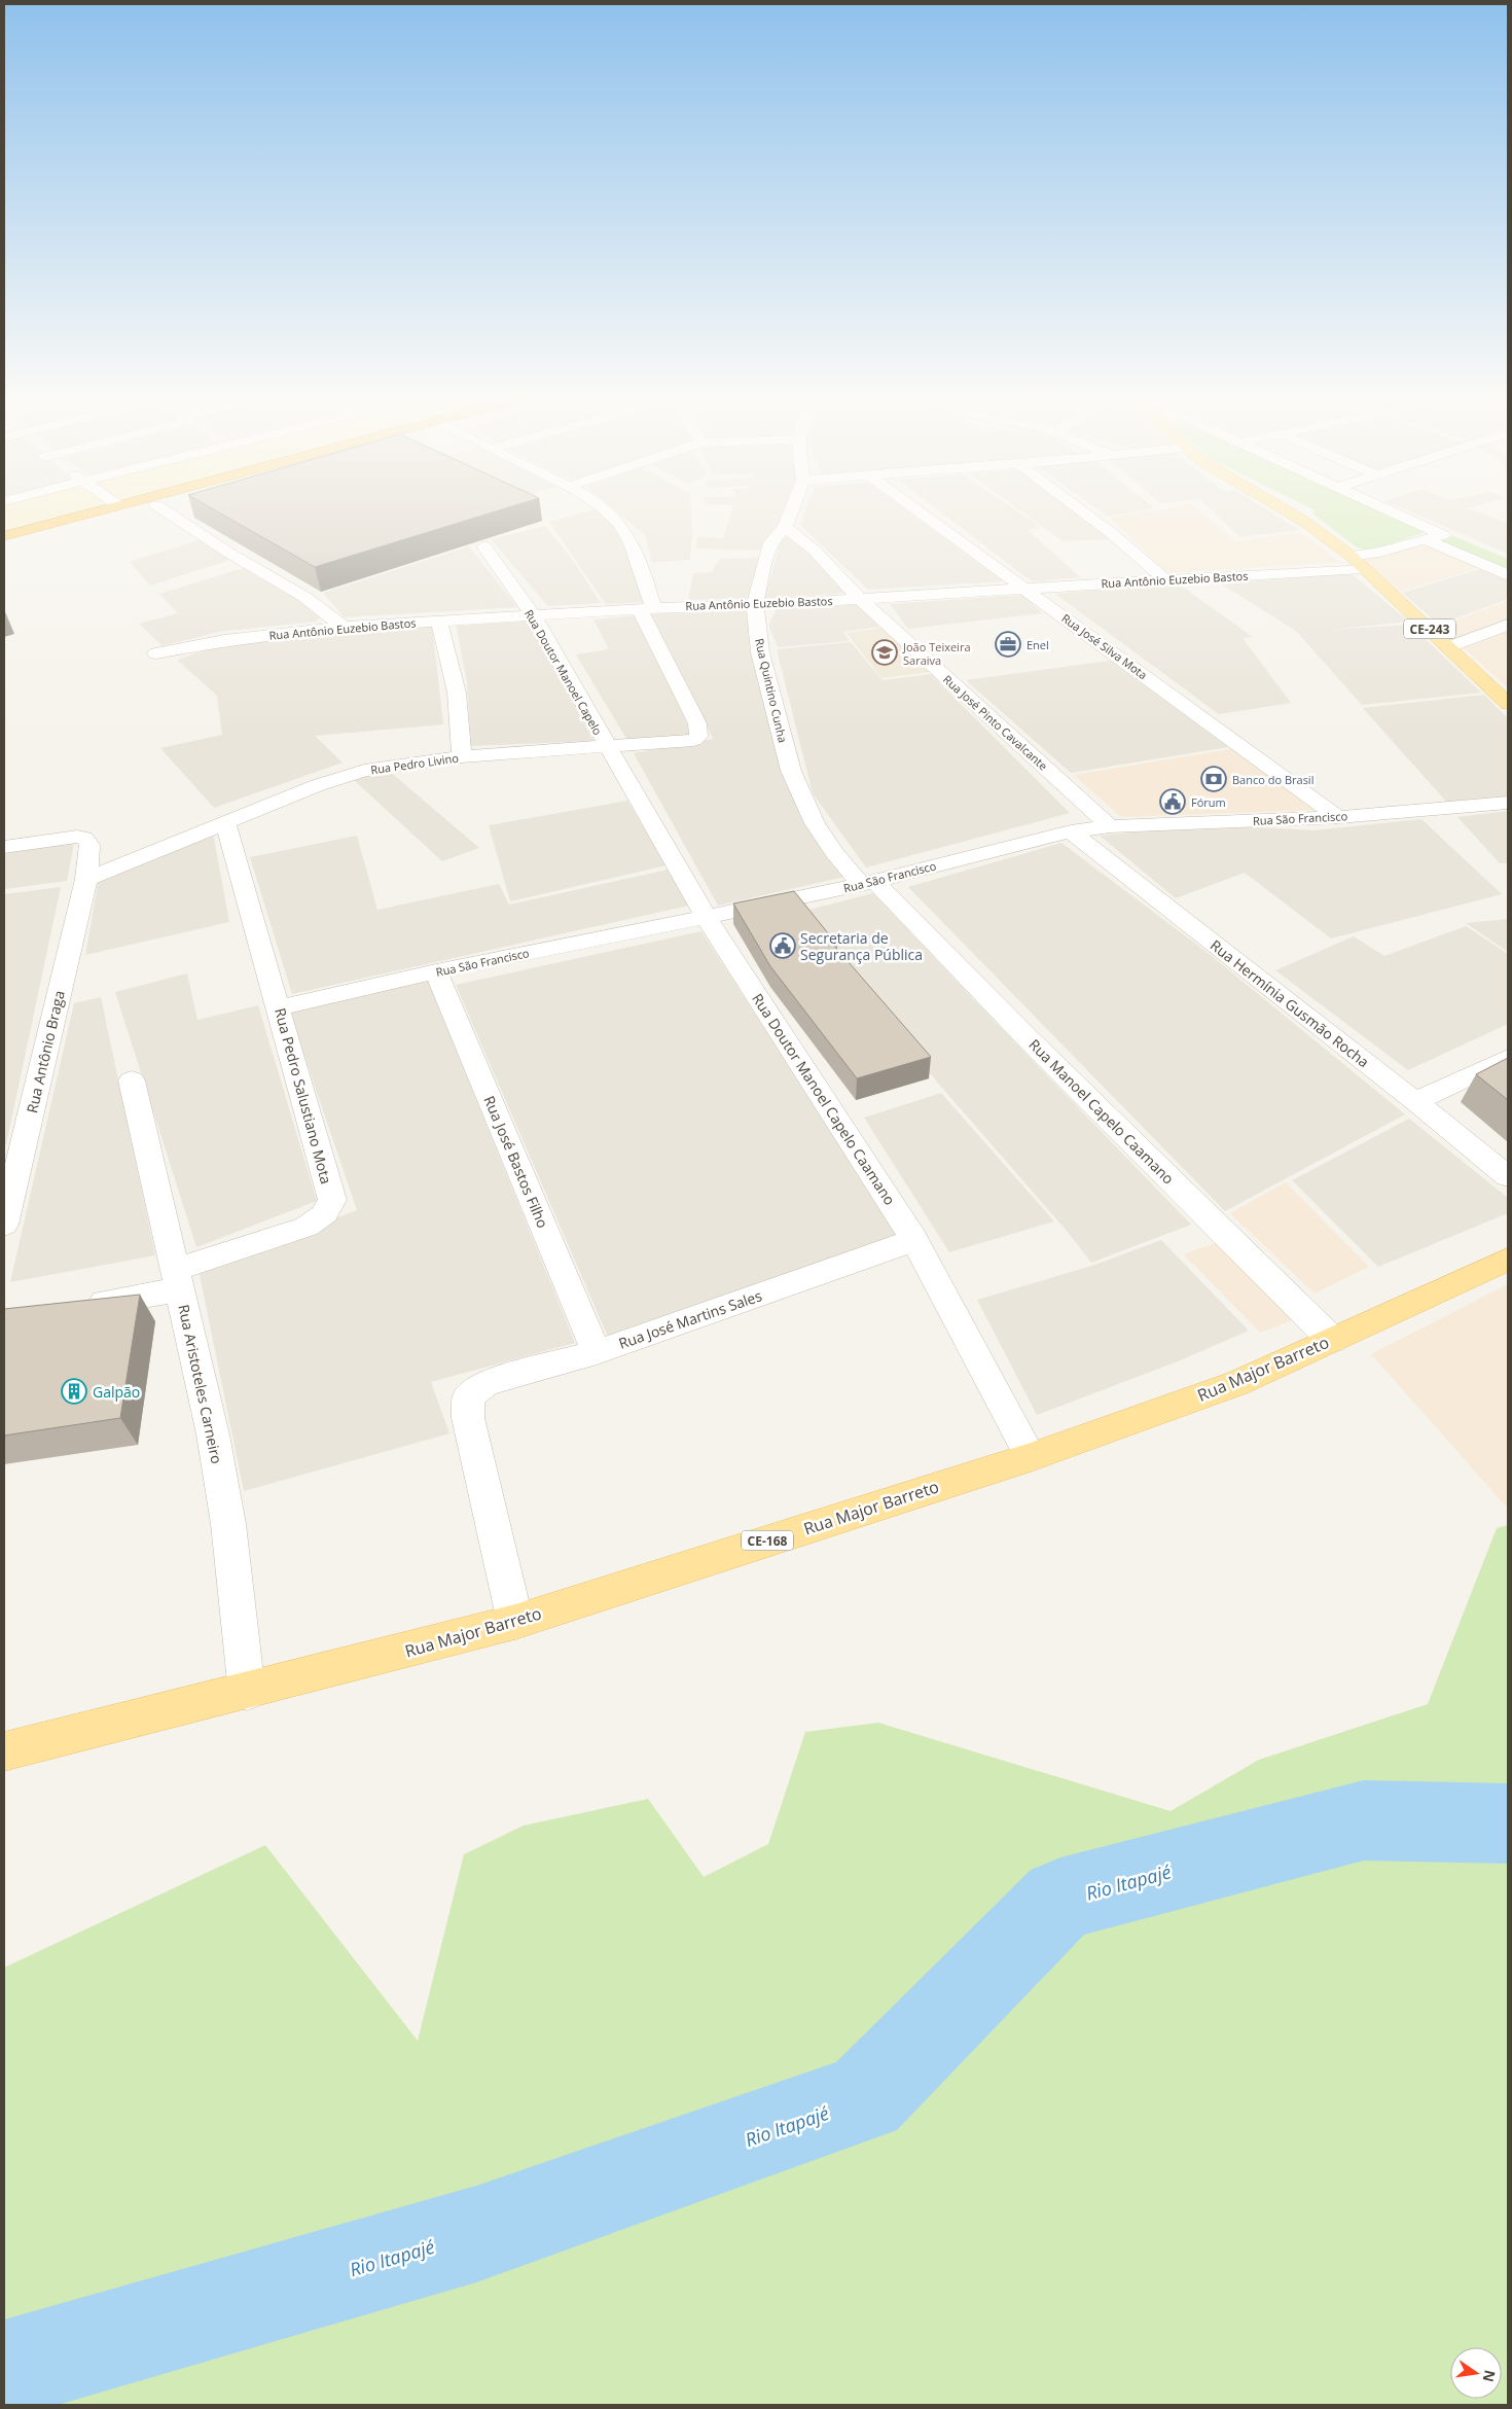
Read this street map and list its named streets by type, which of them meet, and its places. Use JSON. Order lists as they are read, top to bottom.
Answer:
{
  "streets": {
    "main road": ["CE-243", "Rua Major Barreto", "CE-168"],
    "street": [
      "Rua Antônio Euzebio Bastos",
      "Rua José Silva Mota",
      "Rua Doutor Manoel Capelo",
      "Rua Quintino Cunha",
      "Rua José Pinto Cavalcante",
      "Rua Pedro Livino",
      "Rua São Francisco",
      "Rua Hermínia Gusmão Rocha",
      "Rua Antônio Braga",
      "Rua Pedro Salustiano Mota",
      "Rua Doutor Manoel Capelo Caamano",
      "Rua Manoel Capelo Caamano",
      "Rua José Bastos Filho",
      "Rua José Martins Sales",
      "Rua Aristoteles Carneiro"
    ]
  },
  "crossings": [
    ["Rua Antônio Euzebio Bastos", "CE-243"],
    ["Rua Antônio Euzebio Bastos", "Rua José Silva Mota"],
    ["Rua Antônio Euzebio Bastos", "Rua Doutor Manoel Capelo"],
    ["Rua Antônio Euzebio Bastos", "Rua Quintino Cunha"],
    ["Rua Antônio Euzebio Bastos", "Rua José Pinto Cavalcante"],
    ["Rua Antônio Euzebio Bastos", "Rua Pedro Livino"],
    ["Rua José Silva Mota", "Rua São Francisco"],
    ["Rua Doutor Manoel Capelo", "Rua Pedro Livino"],
    ["Rua Doutor Manoel Capelo", "Rua Doutor Manoel Capelo Caamano"],
    ["Rua Quintino Cunha", "Rua José Pinto Cavalcante"],
    ["Rua Quintino Cunha", "Rua São Francisco"],
    ["Rua Quintino Cunha", "Rua Manoel Capelo Caamano"],
    ["Rua José Pinto Cavalcante", "Rua São Francisco"],
    ["Rua Pedro Livino", "Rua Antônio Braga"],
    ["Rua Pedro Livino", "Rua Pedro Salustiano Mota"],
    ["Rua Pedro Livino", "Rua Doutor Manoel Capelo Caamano"],
    ["Rua São Francisco", "Rua Hermínia Gusmão Rocha"],
    ["Rua São Francisco", "Rua Pedro Salustiano Mota"],
    ["Rua São Francisco", "Rua Doutor Manoel Capelo Caamano"],
    ["Rua São Francisco", "Rua Manoel Capelo Caamano"],
    ["Rua São Francisco", "Rua José Bastos Filho"],
    ["Rua Pedro Salustiano Mota", "Rua Aristoteles Carneiro"],
    ["Rua Doutor Manoel Capelo Caamano", "Rua José Martins Sales"],
    ["Rua Doutor Manoel Capelo Caamano", "Rua Major Barreto"],
    ["Rua Manoel Capelo Caamano", "Rua Major Barreto"],
    ["Rua José Bastos Filho", "Rua José Martins Sales"],
    ["Rua José Martins Sales", "Rua Major Barreto"],
    ["Rua Major Barreto", "Rua Aristoteles Carneiro"]
  ],
  "water": ["Rio Itapajé"],
  "places": {
    "office": ["Enel"],
    "school or university": ["João Teixeira Saraiva"],
    "bank": ["Banco do Brasil"],
    "public building": ["Fórum", "Secretaria de Segurança Pública"],
    "building": ["Galpão"]
  },
  "north": "right"
}
